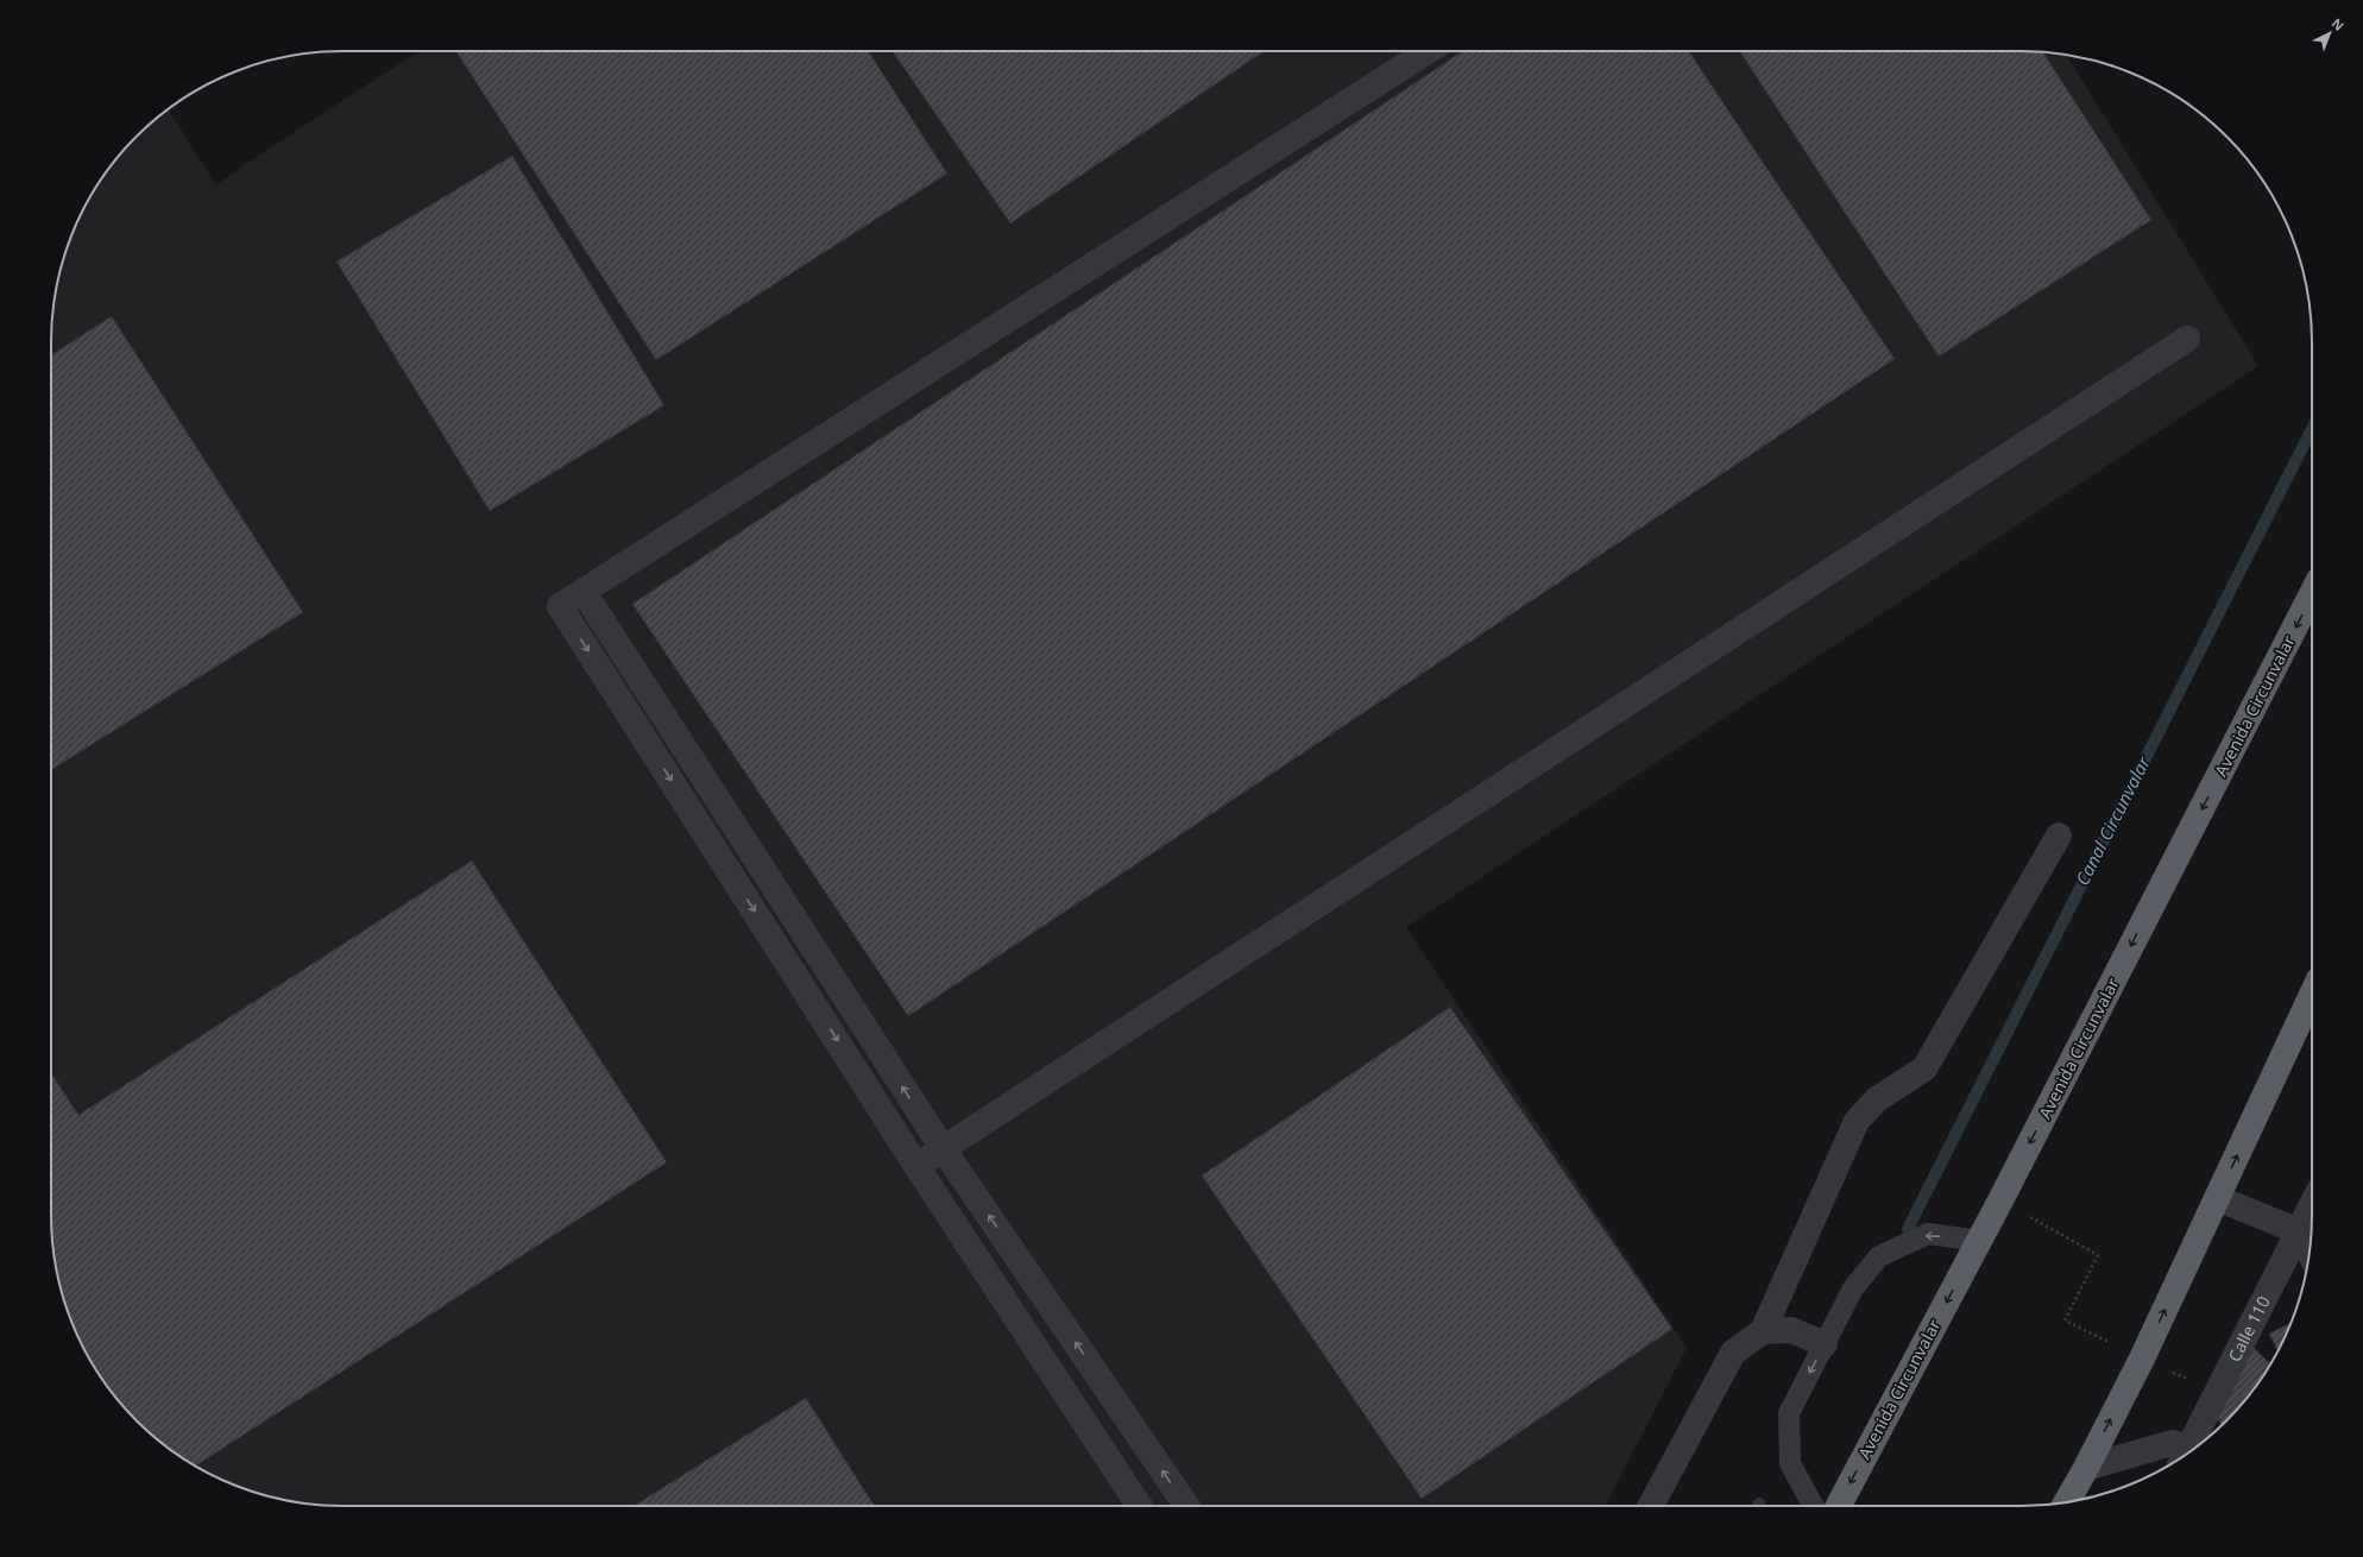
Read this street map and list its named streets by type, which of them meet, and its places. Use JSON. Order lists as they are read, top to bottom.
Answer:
{
  "streets": {
    "highway": ["Avenida Circunvalar"],
    "street": ["Calle 110"]
  },
  "water": ["Canal Circunvalar"],
  "north": "top right"
}
